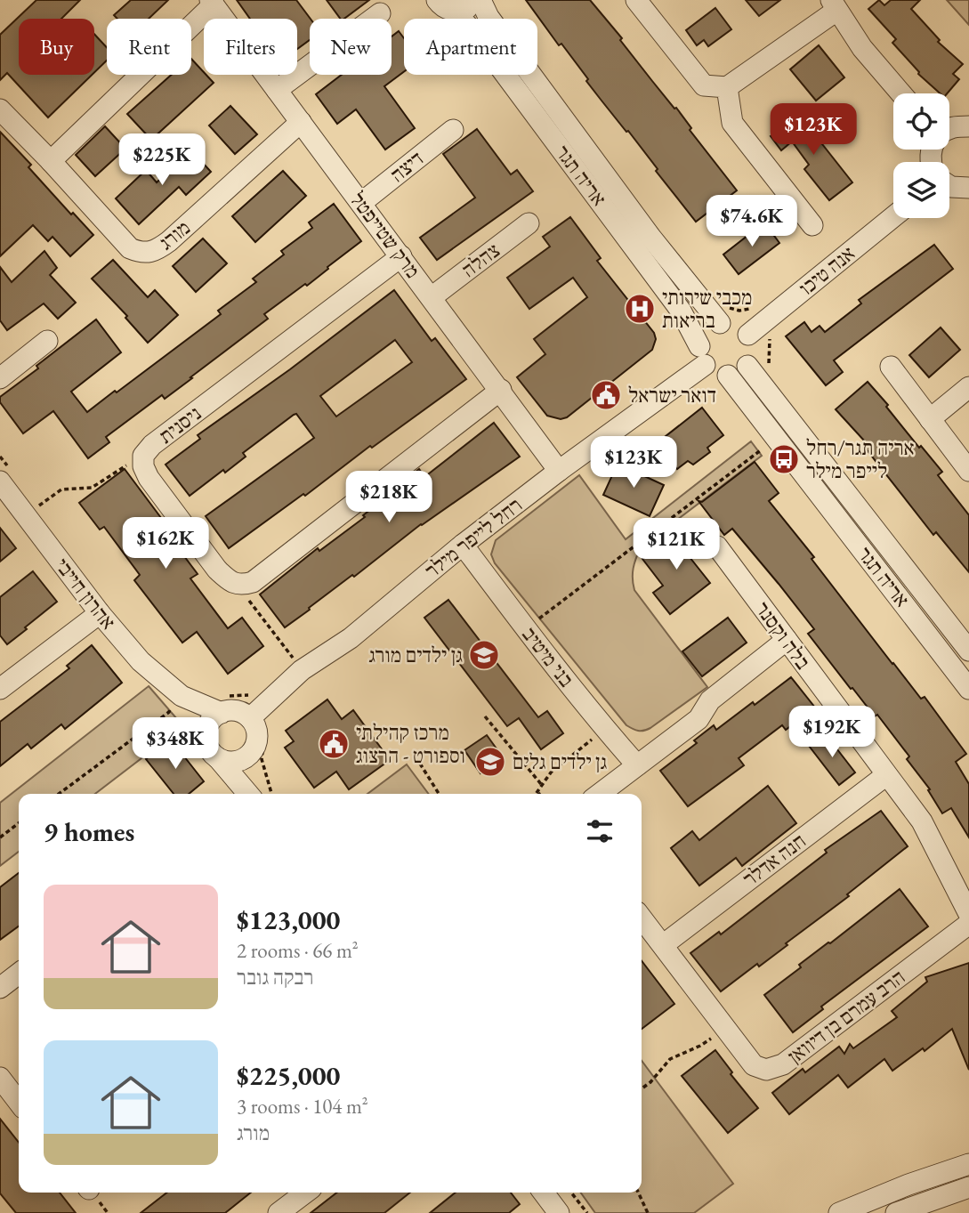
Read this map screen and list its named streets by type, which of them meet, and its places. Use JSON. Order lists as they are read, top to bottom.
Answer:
{
  "streets": {
    "street": [
      "דיצה",
      "אריה תגר",
      "מורג",
      "מרק שטייפטל",
      "צהלה",
      "אנה טיכו",
      "ניסנית",
      "רחל לייפר מילר",
      "אהרון חייבי",
      "בלה וקסנר",
      "בני מיטיב",
      "חנה אדלר",
      "הרב עמרם בן דיוואן"
    ]
  },
  "crossings": [
    ["דיצה", "מרק שטייפטל"],
    ["אריה תגר", "אנה טיכו"],
    ["אריה תגר", "רחל לייפר מילר"],
    ["מורג", "מרק שטייפטל"],
    ["מרק שטייפטל", "צהלה"],
    ["מרק שטייפטל", "ניסנית"],
    ["מרק שטייפטל", "רחל לייפר מילר"],
    ["אנה טיכו", "רחל לייפר מילר"],
    ["רחל לייפר מילר", "אהרון חייבי"],
    ["רחל לייפר מילר", "בני מיטיב"],
    ["בלה וקסנר", "חנה אדלר"],
    ["חנה אדלר", "הרב עמרם בן דיוואן"]
  ],
  "places": {
    "hospital": ["מכבי שירותי בריאות"],
    "public building": ["דואר ישראל", "מרכז קהילתי וספורט - הרצוג"],
    "bus stop": ["אריה תגר/רחל לייפר מילר"],
    "school or university": ["גן ילדים מורג", "גן ילדים גלים"]
  },
  "page": {
    "chip": [
      "Buy",
      "Rent",
      "Filters",
      "New",
      "Apartment"
    ],
    "price": [
      "$123K",
      "$225K",
      "$74.6K",
      "$123K",
      "$218K",
      "$162K",
      "$121K",
      "$192K",
      "$348K"
    ],
    "heading": "9 homes",
    "list": [
      {
        "name": "$123,000",
        "note": "2 rooms · 66 m² · רבקה גובר"
      },
      {
        "name": "$225,000",
        "note": "3 rooms · 104 m² · מורג"
      }
    ]
  }
}
